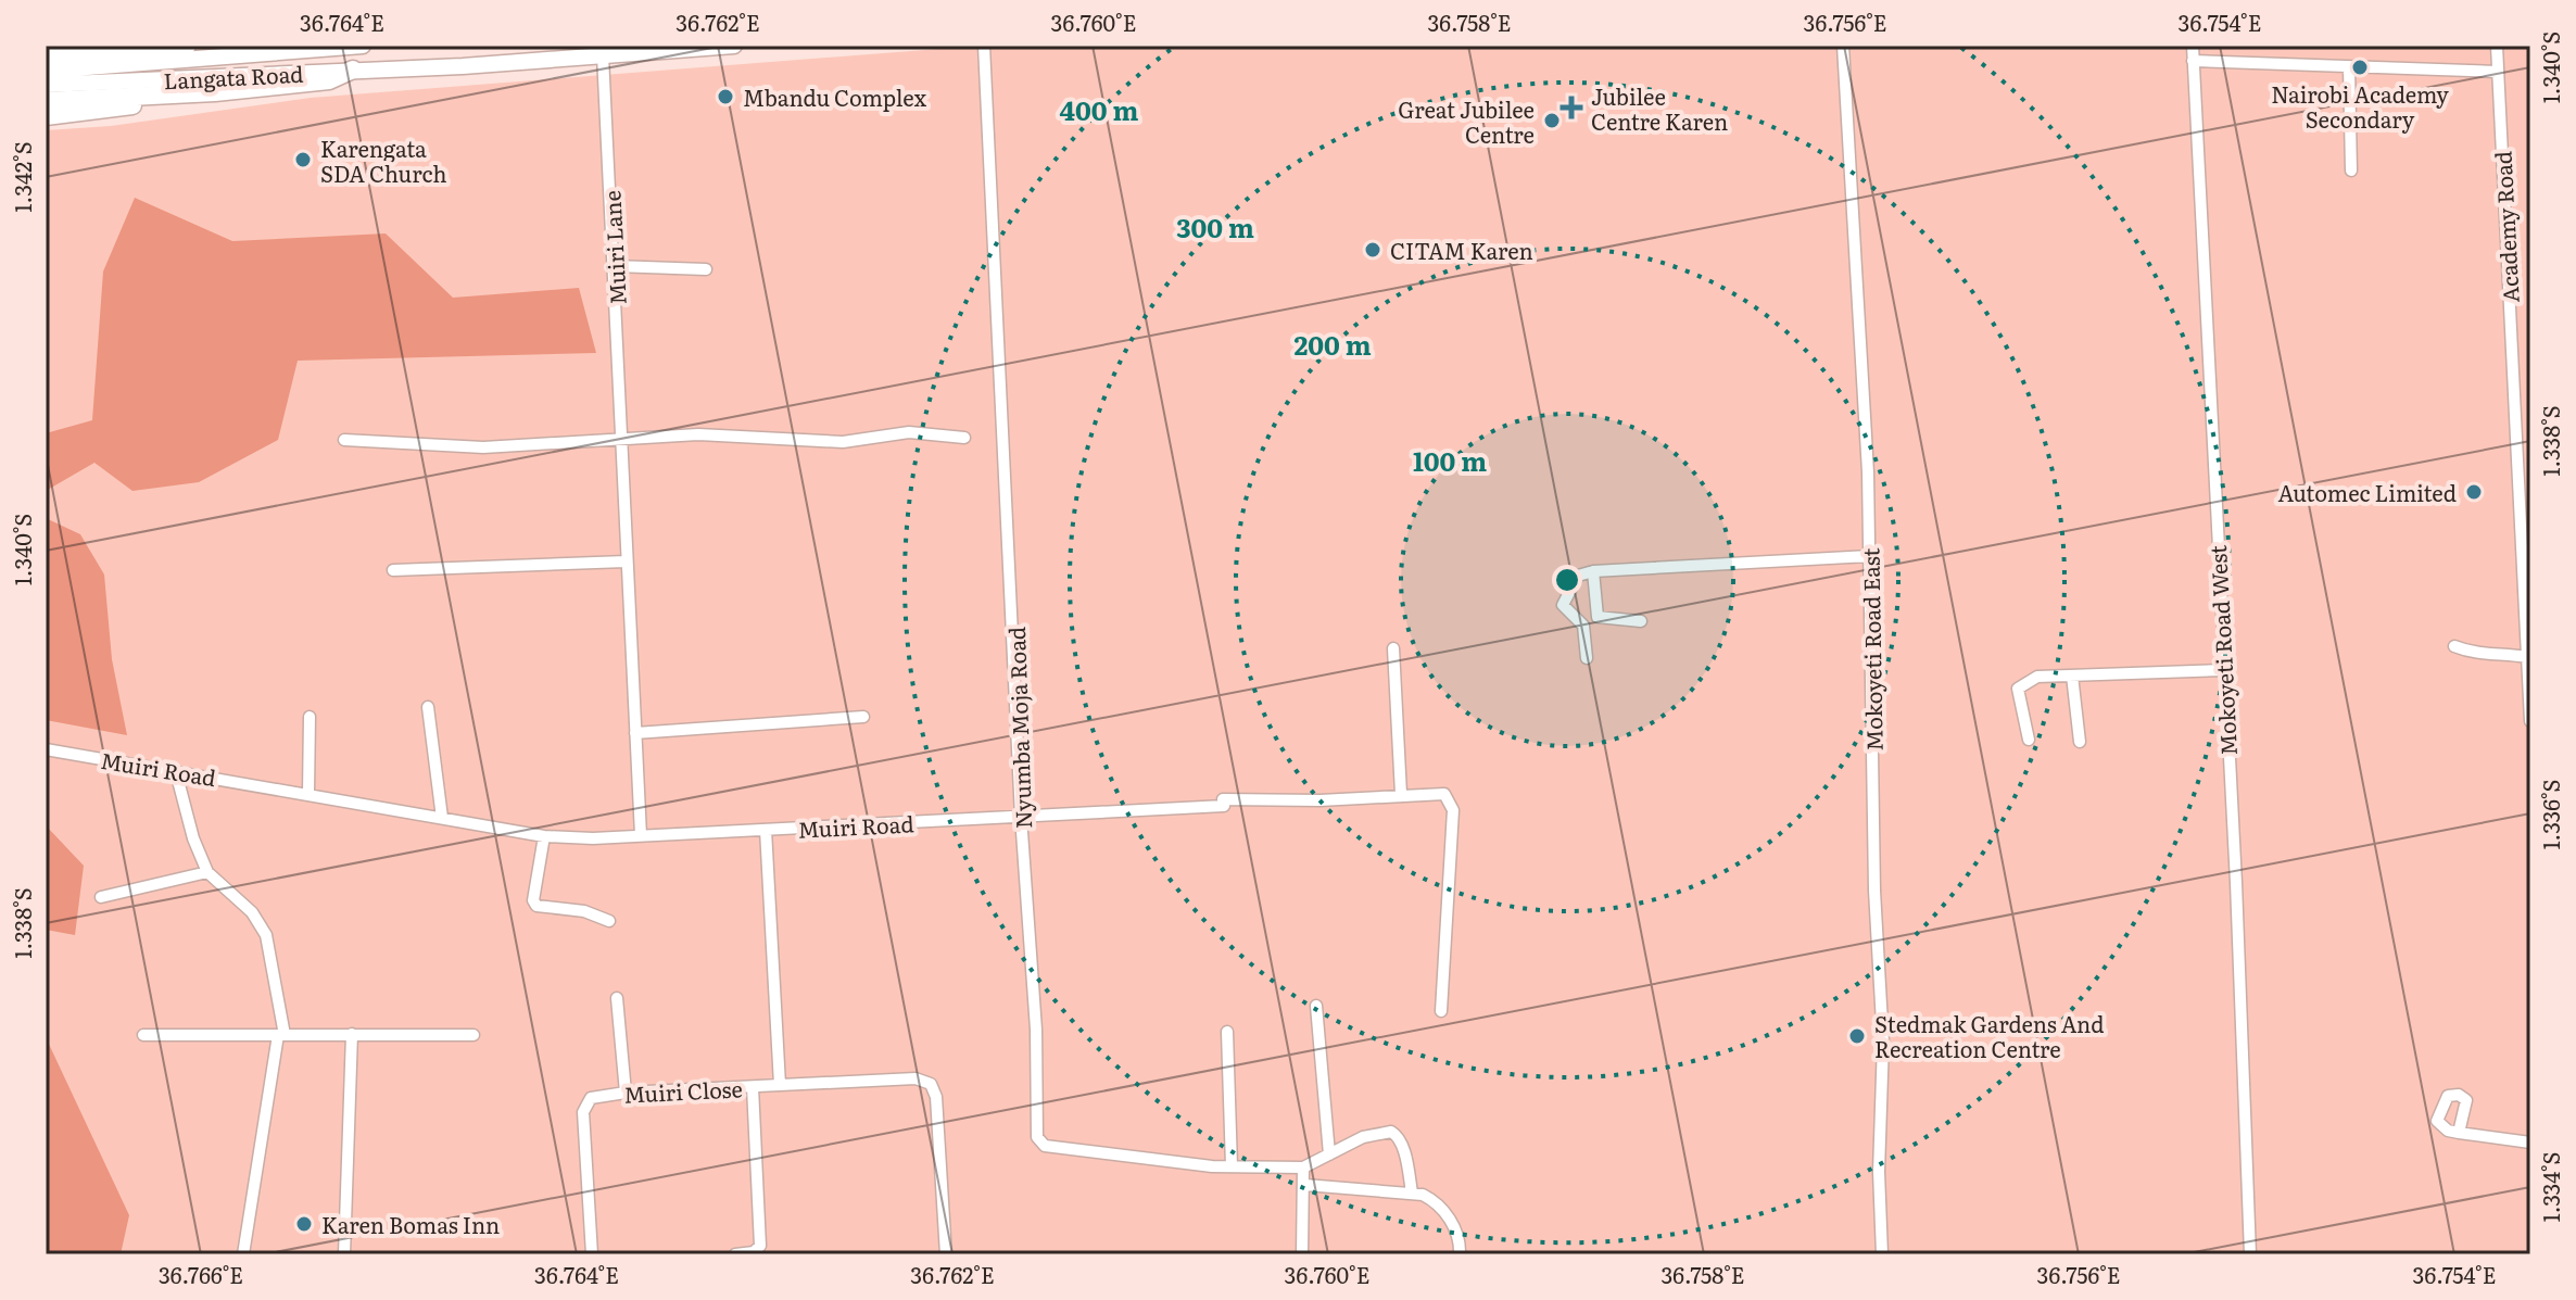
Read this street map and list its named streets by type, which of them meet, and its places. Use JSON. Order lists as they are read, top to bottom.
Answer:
{
  "streets": {
    "main road": ["Langata Road"],
    "street": [
      "Academy Road",
      "Muiri Lane",
      "Mokoyeti Road East",
      "Mokoyeti Road West",
      "Nyumba Moja Road",
      "Muiri Road",
      "Muiri Close"
    ]
  },
  "crossings": [
    ["Langata Road", "Muiri Lane"],
    ["Muiri Lane", "Muiri Road"],
    ["Nyumba Moja Road", "Muiri Road"]
  ],
  "places": {
    "other": [
      "Nairobi Academy Secondary",
      "Mbandu Complex",
      "Great Jubilee Centre",
      "Karengata SDA Church",
      "CITAM Karen",
      "Automec Limited",
      "Stedmak Gardens And Recreation Centre",
      "Karen Bomas Inn"
    ],
    "health": ["Jubilee Centre Karen"]
  },
  "coordinates": [
    "36.764°E",
    "36.762°E",
    "36.760°E",
    "36.758°E",
    "36.756°E",
    "36.754°E",
    "1.340°S",
    "1.342°S",
    "1.338°S",
    "1.336°S",
    "1.334°S",
    "36.766°E"
  ],
  "rings": [
    "400 m",
    "300 m",
    "200 m",
    "100 m"
  ]
}
